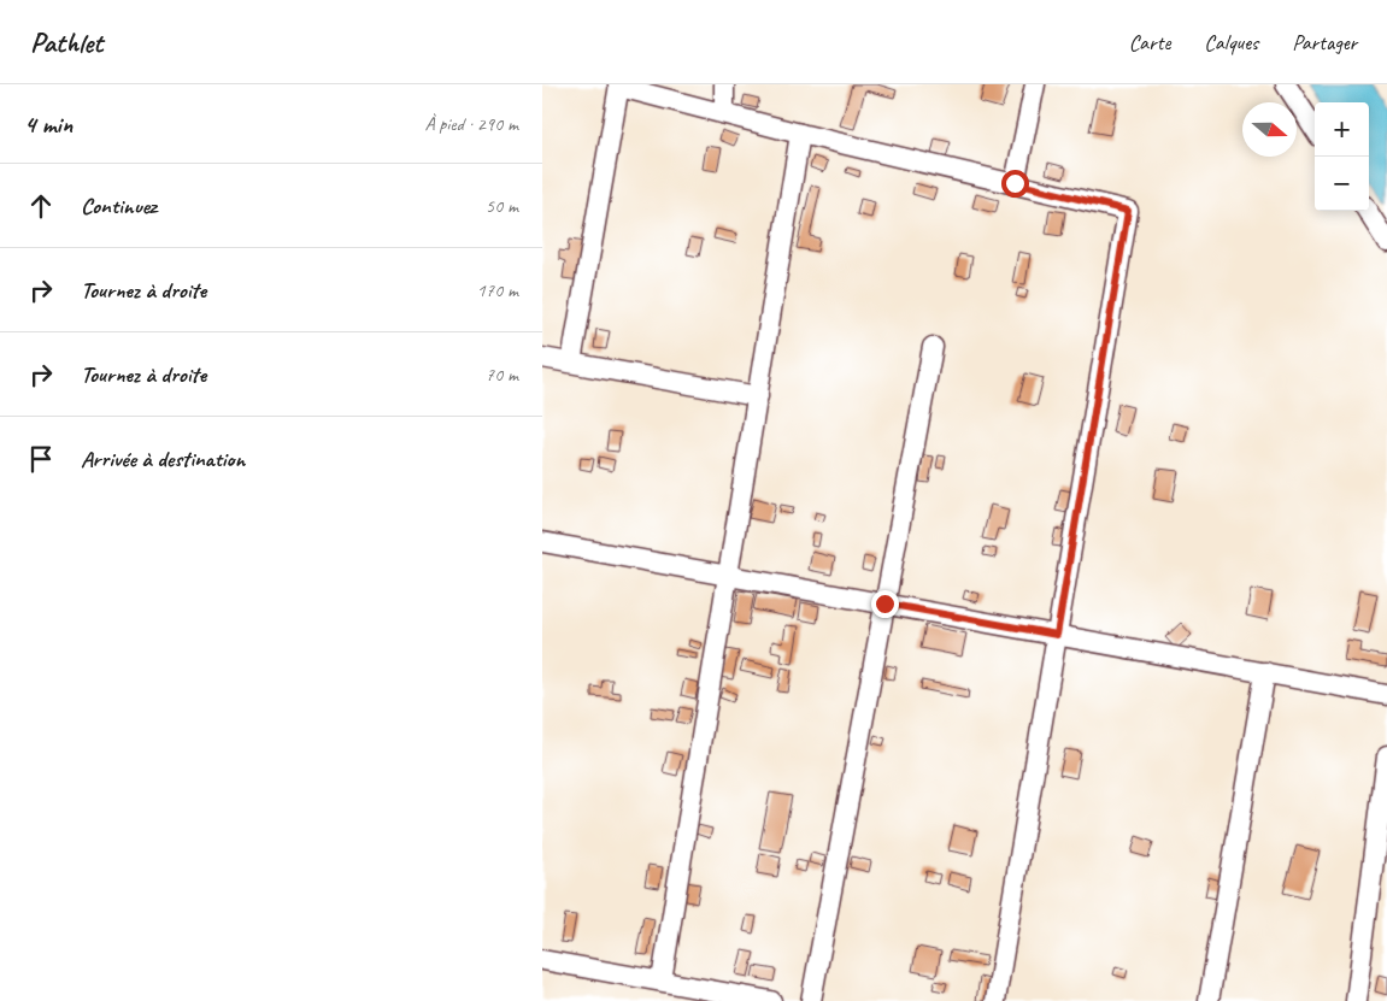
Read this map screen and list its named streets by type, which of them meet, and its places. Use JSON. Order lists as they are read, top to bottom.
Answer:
{
  "north": "right",
  "page": {
    "header": "Pathlet",
    "nav": ["Carte", "Calques", "Partager"],
    "heading": ["4 min", "À pied · 290 m"],
    "map_buttons": ["+", "−"],
    "list": [
      ["Continuez", "50 m"],
      ["Tournez à droite", "170 m"],
      ["Tournez à droite", "70 m"],
      "Arrivée à destination"
    ]
  }
}
